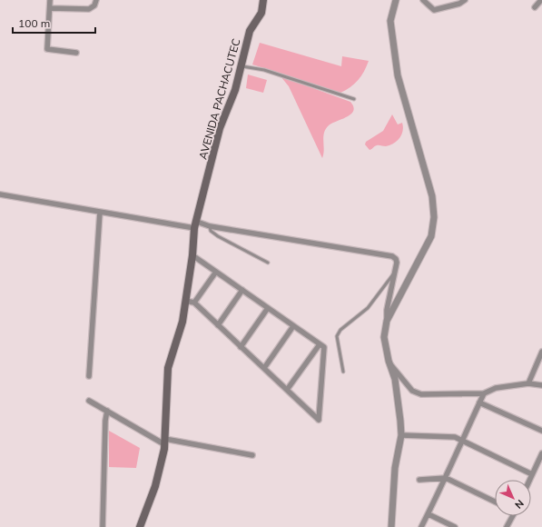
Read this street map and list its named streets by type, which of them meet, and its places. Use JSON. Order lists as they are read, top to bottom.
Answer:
{
  "streets": {
    "main road": ["AVENIDA PACHACUTEC"]
  },
  "scale_bar": "100 m",
  "north": "bottom right"
}
